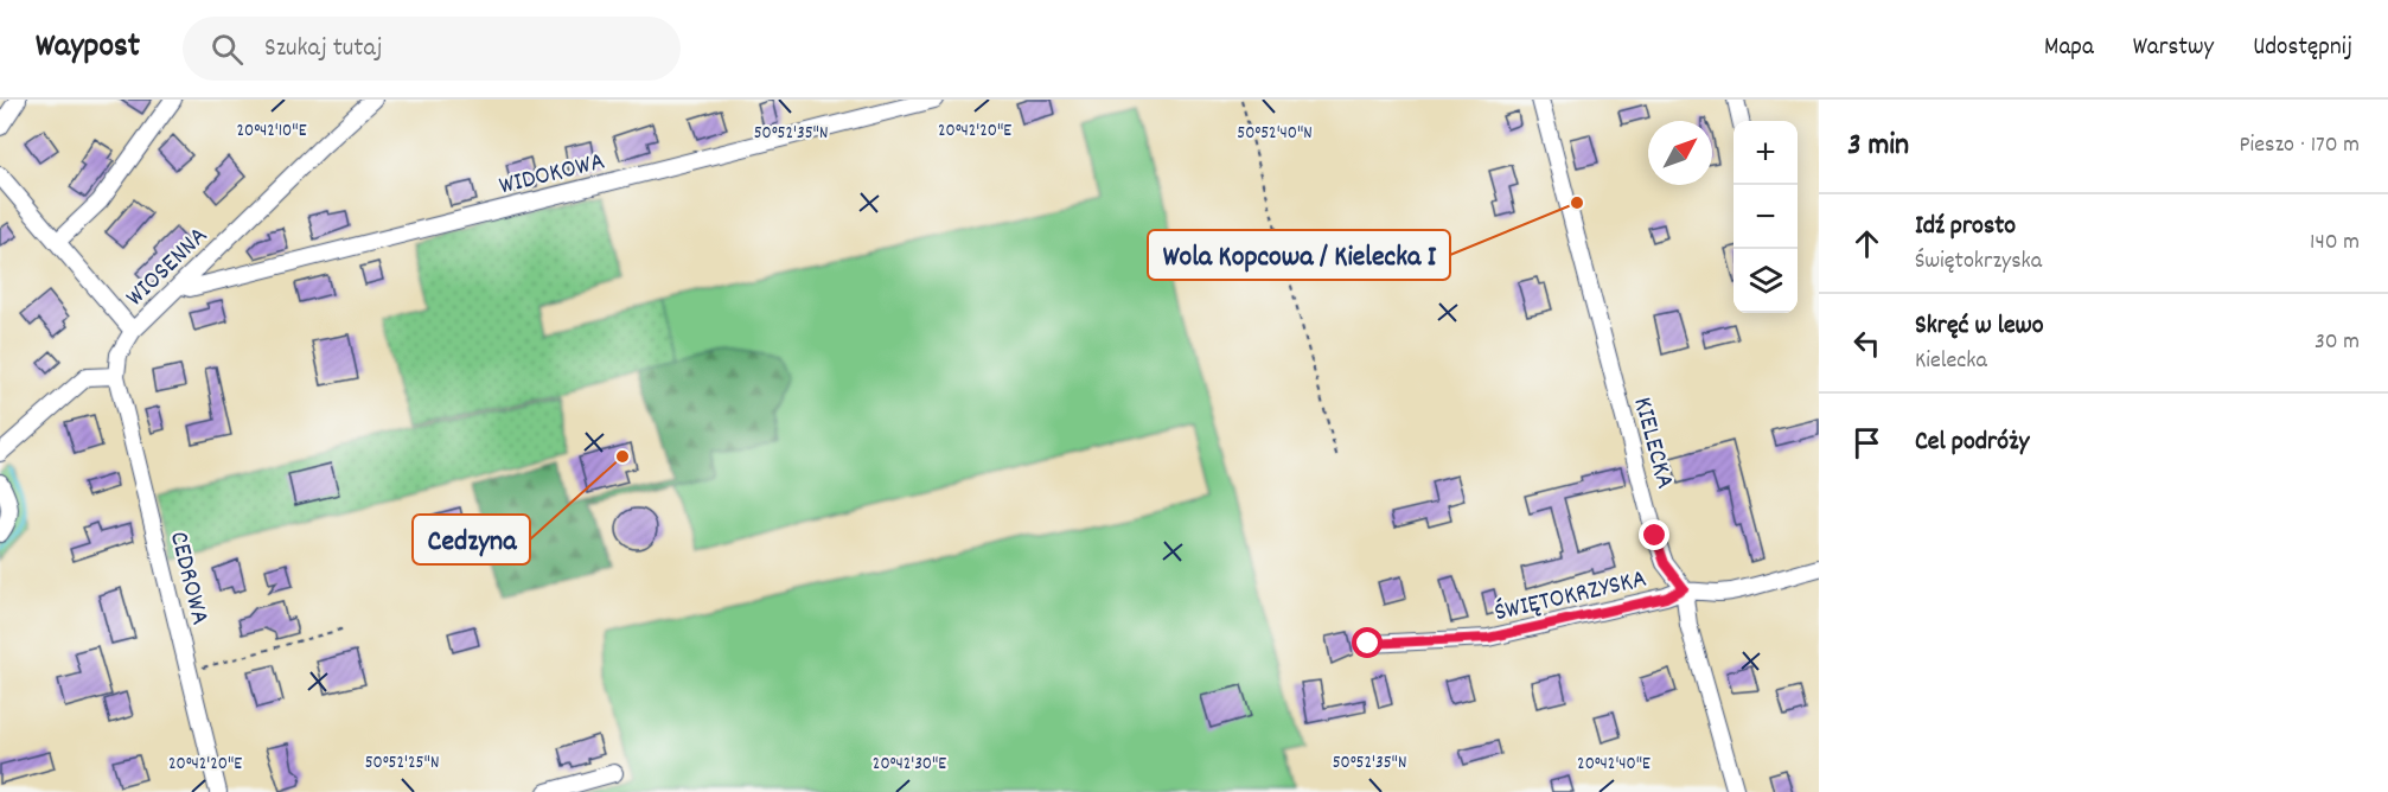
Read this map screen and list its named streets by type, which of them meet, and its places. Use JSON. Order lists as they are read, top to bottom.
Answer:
{
  "streets": {
    "street": [
      "WIDOKOWA",
      "WIOSENNA",
      "KIELECKA",
      "CEDROWA",
      "ŚWIĘTOKRZYSKA"
    ]
  },
  "crossings": [
    ["WIDOKOWA", "WIOSENNA"],
    ["WIOSENNA", "CEDROWA"],
    ["KIELECKA", "ŚWIĘTOKRZYSKA"]
  ],
  "places": ["Wola Kopcowa / Kielecka I", "Cedzyna"],
  "north": "top right",
  "page": {
    "header": "Waypost",
    "search": "Szukaj tutaj",
    "nav": ["Mapa", "Warstwy", "Udostępnij"],
    "heading": ["3 min", "Pieszo · 170 m"],
    "map_buttons": ["+", "−"],
    "list": [
      ["Idź prosto", "Świętokrzyska", "140 m"],
      ["Skręć w lewo", "Kielecka", "30 m"],
      "Cel podróży"
    ]
  },
  "coordinates": [
    "20°42'10\"E",
    "20°42'20\"E",
    "50°52'35\"N",
    "50°52'40\"N",
    "50°52'25\"N",
    "20°42'30\"E",
    "20°42'40\"E"
  ]
}
